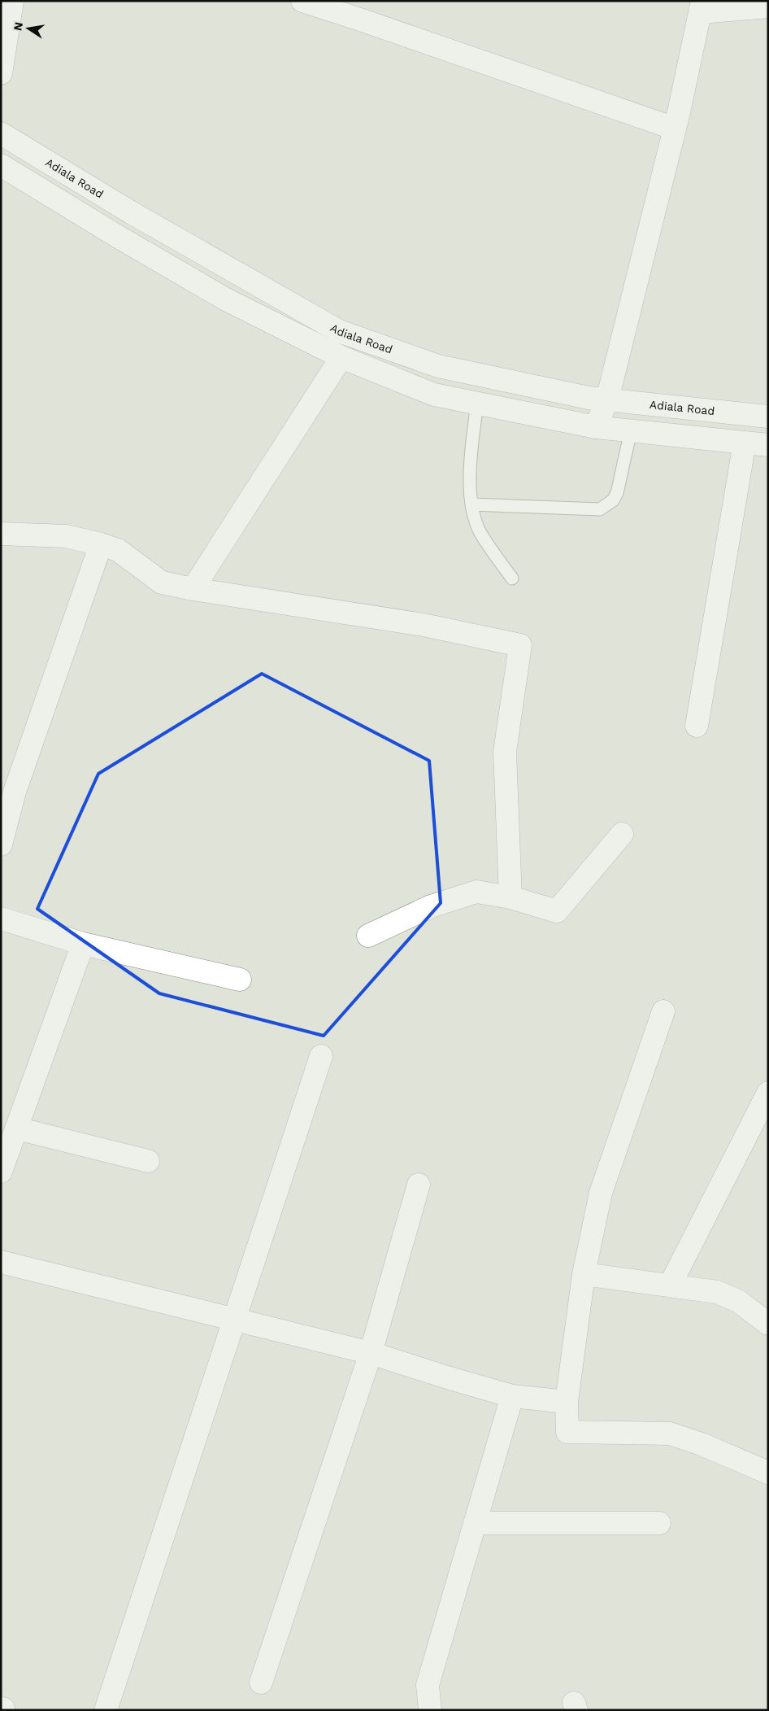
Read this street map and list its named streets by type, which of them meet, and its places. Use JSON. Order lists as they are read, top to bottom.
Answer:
{
  "streets": {
    "street": ["Adiala Road"]
  },
  "north": "left"
}
